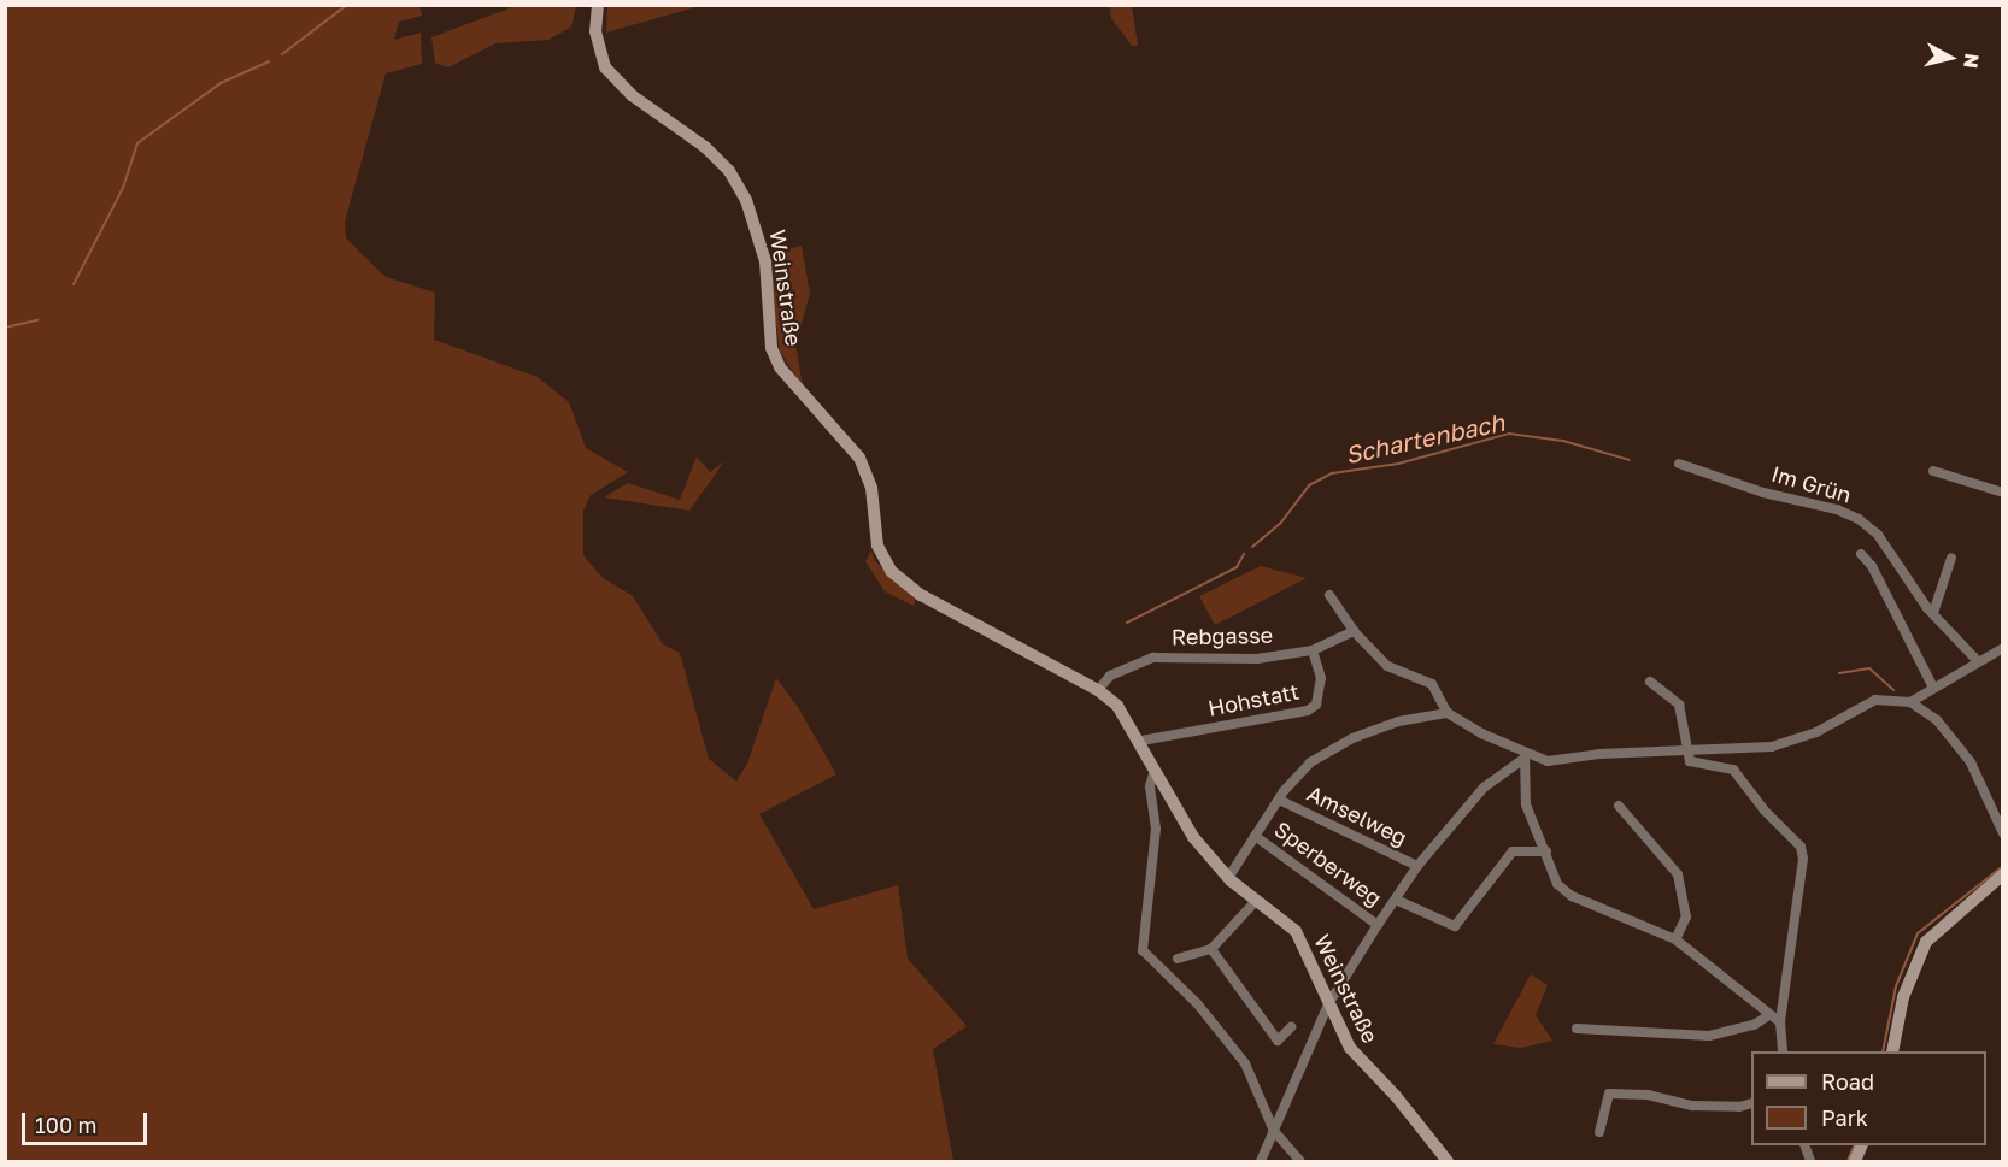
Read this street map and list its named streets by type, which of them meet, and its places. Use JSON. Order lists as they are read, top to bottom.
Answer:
{
  "streets": {
    "main road": ["Weinstraße"],
    "street": [
      "Im Grün",
      "Rebgasse",
      "Hohstatt",
      "Amselweg",
      "Sperberweg"
    ]
  },
  "crossings": [
    ["Weinstraße", "Rebgasse"],
    ["Weinstraße", "Hohstatt"],
    ["Rebgasse", "Hohstatt"]
  ],
  "water": ["Schartenbach"],
  "legend": ["Road", "Park"],
  "scale_bar": "100 m",
  "north": "right"
}
